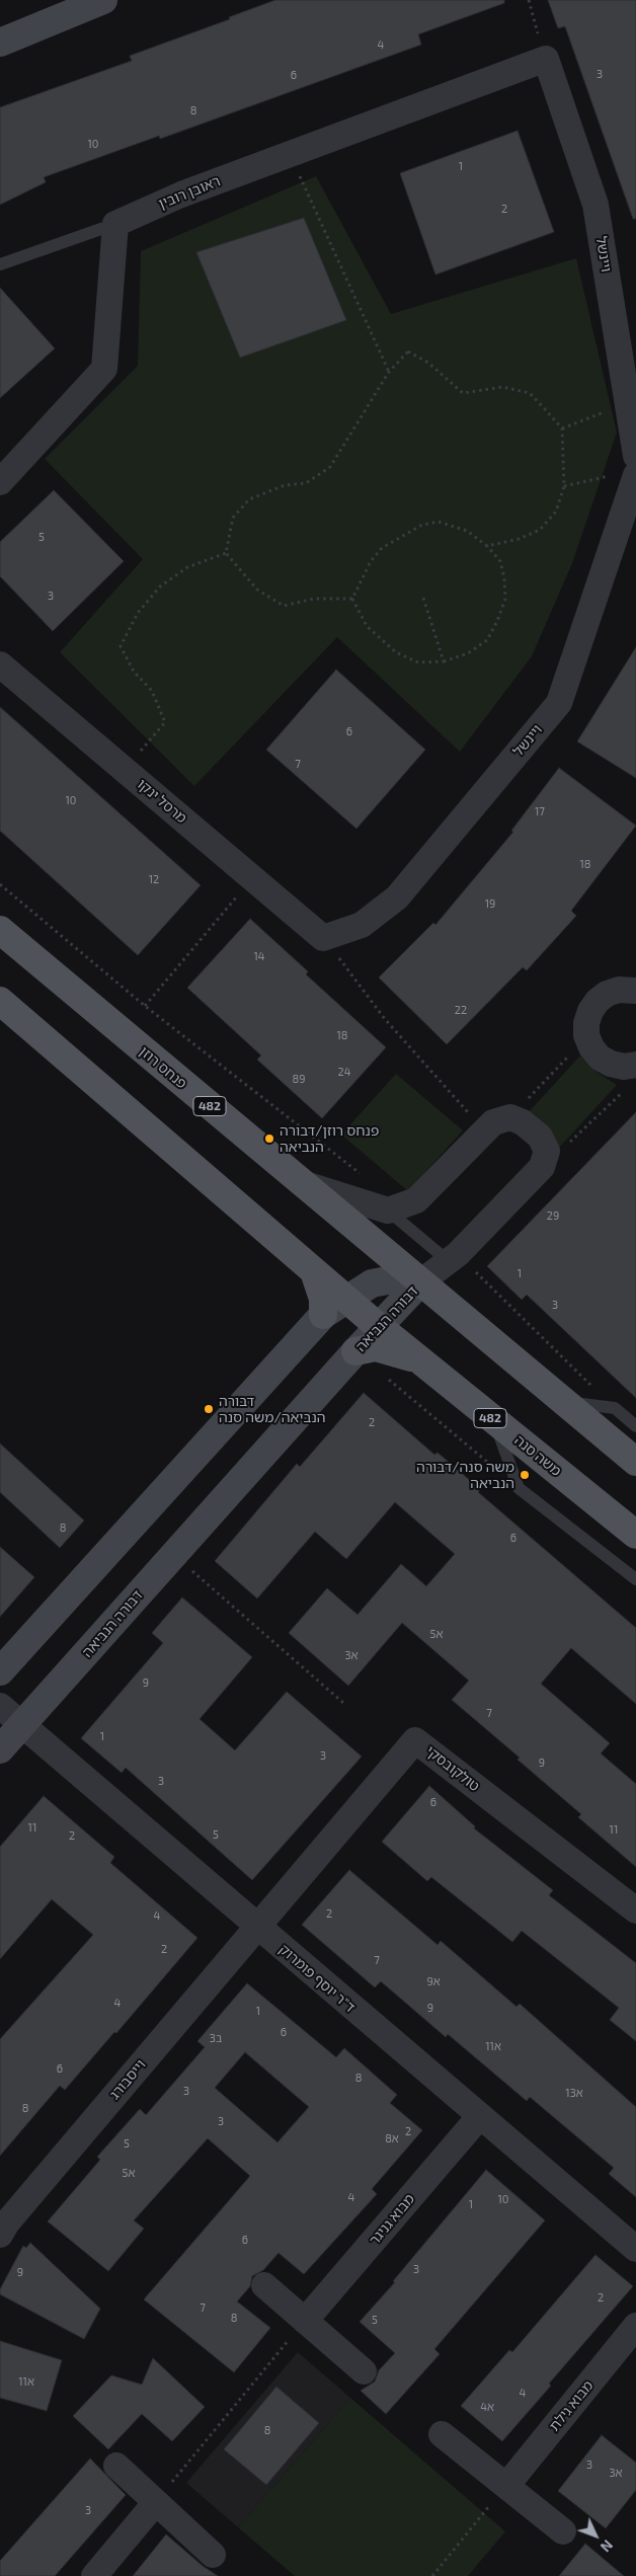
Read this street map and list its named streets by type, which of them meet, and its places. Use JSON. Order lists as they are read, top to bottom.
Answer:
{
  "streets": {
    "main road": ["פנחס רוזן", "482", "משה סנה"],
    "street": [
      "ראובן רובין",
      "ויינשל",
      "מרסל ינקו",
      "דבורה הנביאה",
      "טולקובסקי",
      "ד\"ר יוסף פומרוק",
      "וייסבורג",
      "מבוא גניגר",
      "מבוא גילת"
    ]
  },
  "crossings": [
    ["ראובן רובין", "ויינשל"],
    ["ויינשל", "מרסל ינקו"],
    ["פנחס רוזן", "482"],
    ["פנחס רוזן", "דבורה הנביאה"],
    ["482", "דבורה הנביאה"],
    ["482", "משה סנה"],
    ["דבורה הנביאה", "משה סנה"],
    ["דבורה הנביאה", "ד\"ר יוסף פומרוק"],
    ["טולקובסקי", "ד\"ר יוסף פומרוק"],
    ["טולקובסקי", "וייסבורג"],
    ["ד\"ר יוסף פומרוק", "וייסבורג"],
    ["ד\"ר יוסף פומרוק", "מבוא גניגר"]
  ],
  "places": ["פנחס רוזן/דבורה הנביאה", "דבורה הנביאה/משה סנה", "משה סנה/דבורה הנביאה"],
  "house_numbers": [
    "4",
    "3",
    "6",
    "8",
    "10",
    "1",
    "2",
    "5",
    "3",
    "6",
    "7",
    "10",
    "17",
    "18",
    "12",
    "19",
    "14",
    "22",
    "18",
    "24",
    "89",
    "29",
    "1",
    "3",
    "2",
    "8",
    "6",
    "5א",
    "3א",
    "9",
    "7",
    "1",
    "3",
    "9",
    "3",
    "6",
    "11",
    "11",
    "5",
    "2",
    "2",
    "4",
    "2",
    "7",
    "9א",
    "4",
    "9",
    "1",
    "6",
    "3ב",
    "11א",
    "6",
    "8",
    "3",
    "13א",
    "8",
    "3",
    "2",
    "8א",
    "5",
    "5א",
    "4",
    "10",
    "1",
    "6",
    "3",
    "9",
    "2",
    "7",
    "8",
    "5",
    "11א",
    "4",
    "4א",
    "8",
    "3",
    "3א",
    "3"
  ],
  "north": "bottom right"
}
